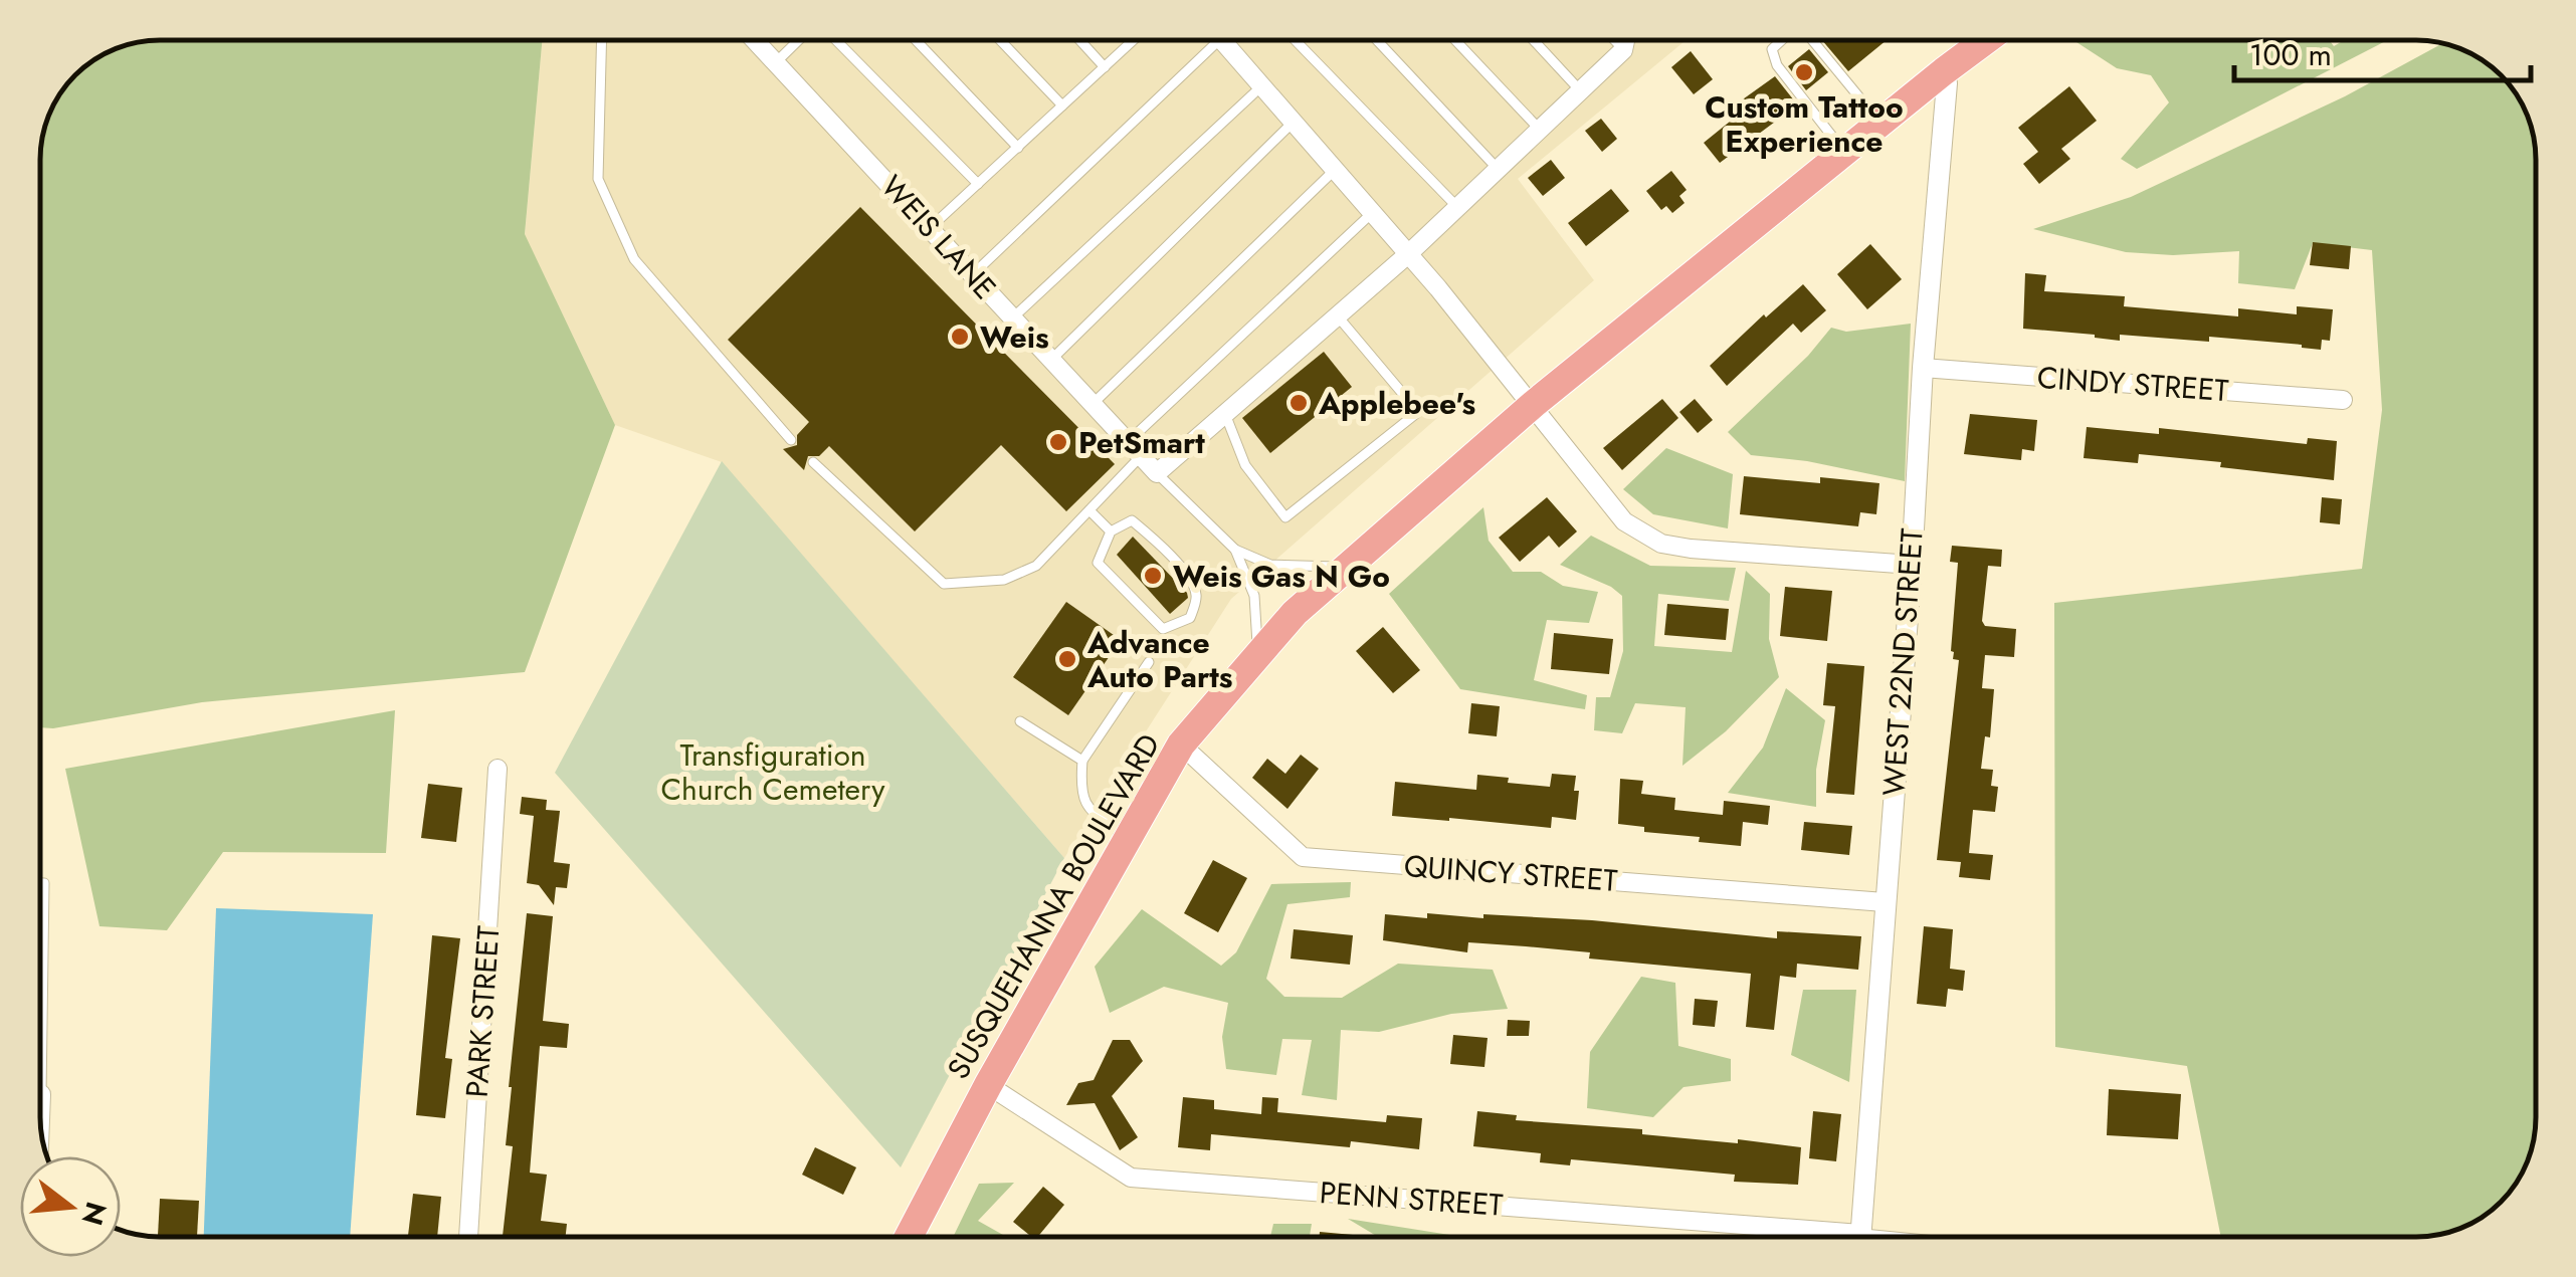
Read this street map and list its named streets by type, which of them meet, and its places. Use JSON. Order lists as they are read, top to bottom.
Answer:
{
  "streets": {
    "highway": ["SUSQUEHANNA BOULEVARD"],
    "street": [
      "WEIS LANE",
      "CINDY STREET",
      "WEST 22ND STREET",
      "QUINCY STREET",
      "PARK STREET",
      "PENN STREET"
    ]
  },
  "crossings": [
    ["CINDY STREET", "WEST 22ND STREET"],
    ["WEST 22ND STREET", "QUINCY STREET"],
    ["WEST 22ND STREET", "SUSQUEHANNA BOULEVARD"],
    ["QUINCY STREET", "SUSQUEHANNA BOULEVARD"],
    ["SUSQUEHANNA BOULEVARD", "PENN STREET"]
  ],
  "parks": ["Transfiguration Church Cemetery"],
  "places": [
    "Custom Tattoo Experience",
    "Weis",
    "Applebee's",
    "PetSmart",
    "Weis Gas N Go",
    "Advance Auto Parts"
  ],
  "scale_bar": "100 m",
  "north": "right"
}
